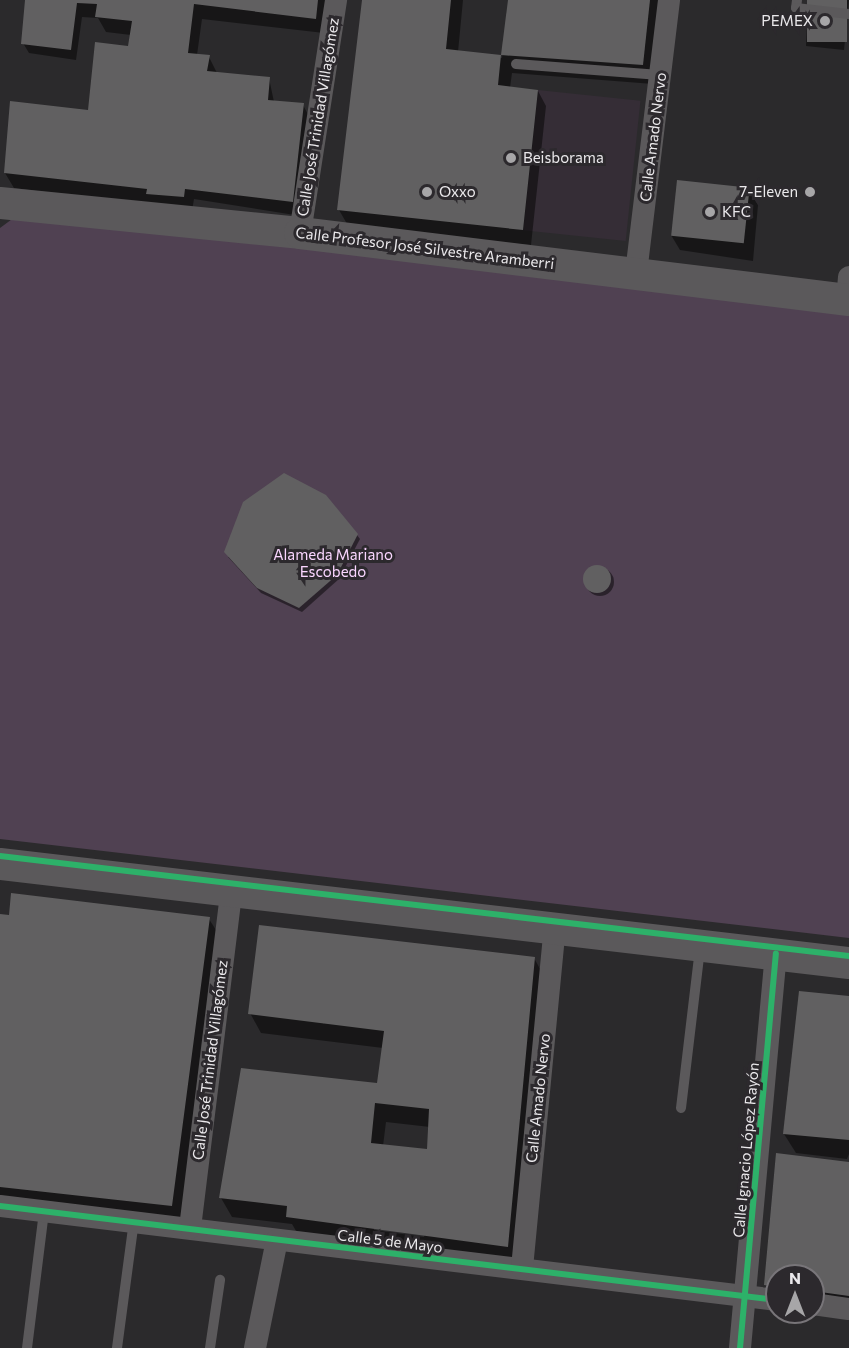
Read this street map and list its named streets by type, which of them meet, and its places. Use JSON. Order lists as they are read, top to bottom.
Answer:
{
  "streets": {
    "main road": ["Calle Profesor José Silvestre Aramberri"],
    "street": [
      "Calle José Trinidad Villagómez",
      "Calle Amado Nervo",
      "Calle Ignacio López Rayón",
      "Calle 5 de Mayo"
    ]
  },
  "crossings": [
    ["Calle José Trinidad Villagómez", "Calle Profesor José Silvestre Aramberri"],
    ["Calle José Trinidad Villagómez", "Calle 5 de Mayo"],
    ["Calle Amado Nervo", "Calle Profesor José Silvestre Aramberri"],
    ["Calle Amado Nervo", "Calle 5 de Mayo"],
    ["Calle Ignacio López Rayón", "Calle 5 de Mayo"]
  ],
  "parks": ["Alameda Mariano Escobedo"],
  "places": [
    "PEMEX",
    "Beisborama",
    "Oxxo",
    "7-Eleven",
    "KFC"
  ],
  "north": "top"
}
